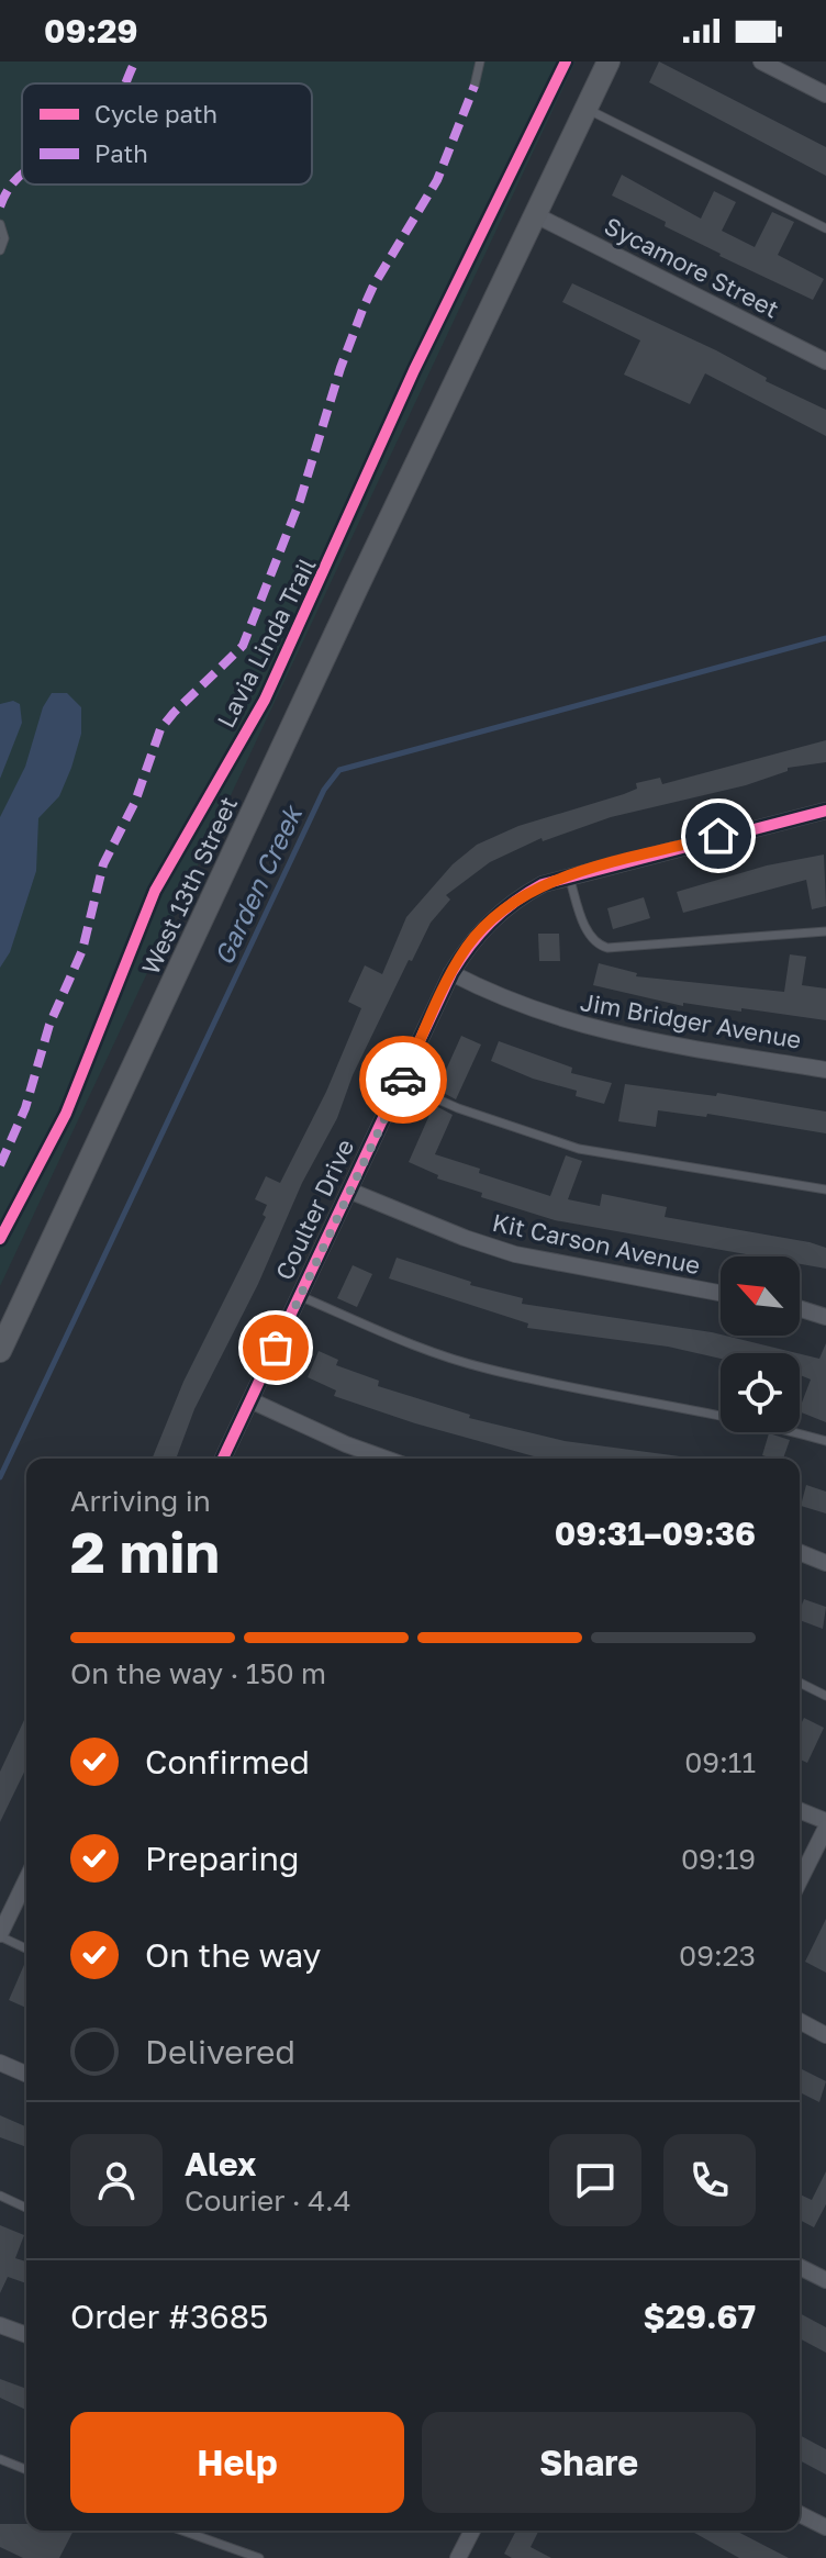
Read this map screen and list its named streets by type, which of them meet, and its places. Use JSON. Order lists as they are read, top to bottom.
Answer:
{
  "streets": {
    "main road": ["West 13th Street"],
    "street": [
      "Sycamore Street",
      "Jim Bridger Avenue",
      "Coulter Drive",
      "Kit Carson Avenue"
    ],
    "cycle path": ["Lavia Linda Trail"]
  },
  "crossings": [
    ["Sycamore Street", "West 13th Street"],
    ["Jim Bridger Avenue", "Coulter Drive"],
    ["Coulter Drive", "Kit Carson Avenue"]
  ],
  "water": ["Garden Creek"],
  "legend": ["Cycle path", "Path"],
  "north": "top left",
  "page": {
    "status": "09:29",
    "heading": ["2 min", "Arriving in", "09:31–09:36"],
    "panel": [
      "Alex",
      "Courier · 4.4",
      "Order #3685",
      "$29.67"
    ],
    "bar": "On the way · 150 m",
    "list": [
      ["Confirmed", "09:11"],
      ["Preparing", "09:19"],
      ["On the way", "09:23"],
      "Delivered"
    ],
    "buttons": ["Help", "Share"]
  }
}
